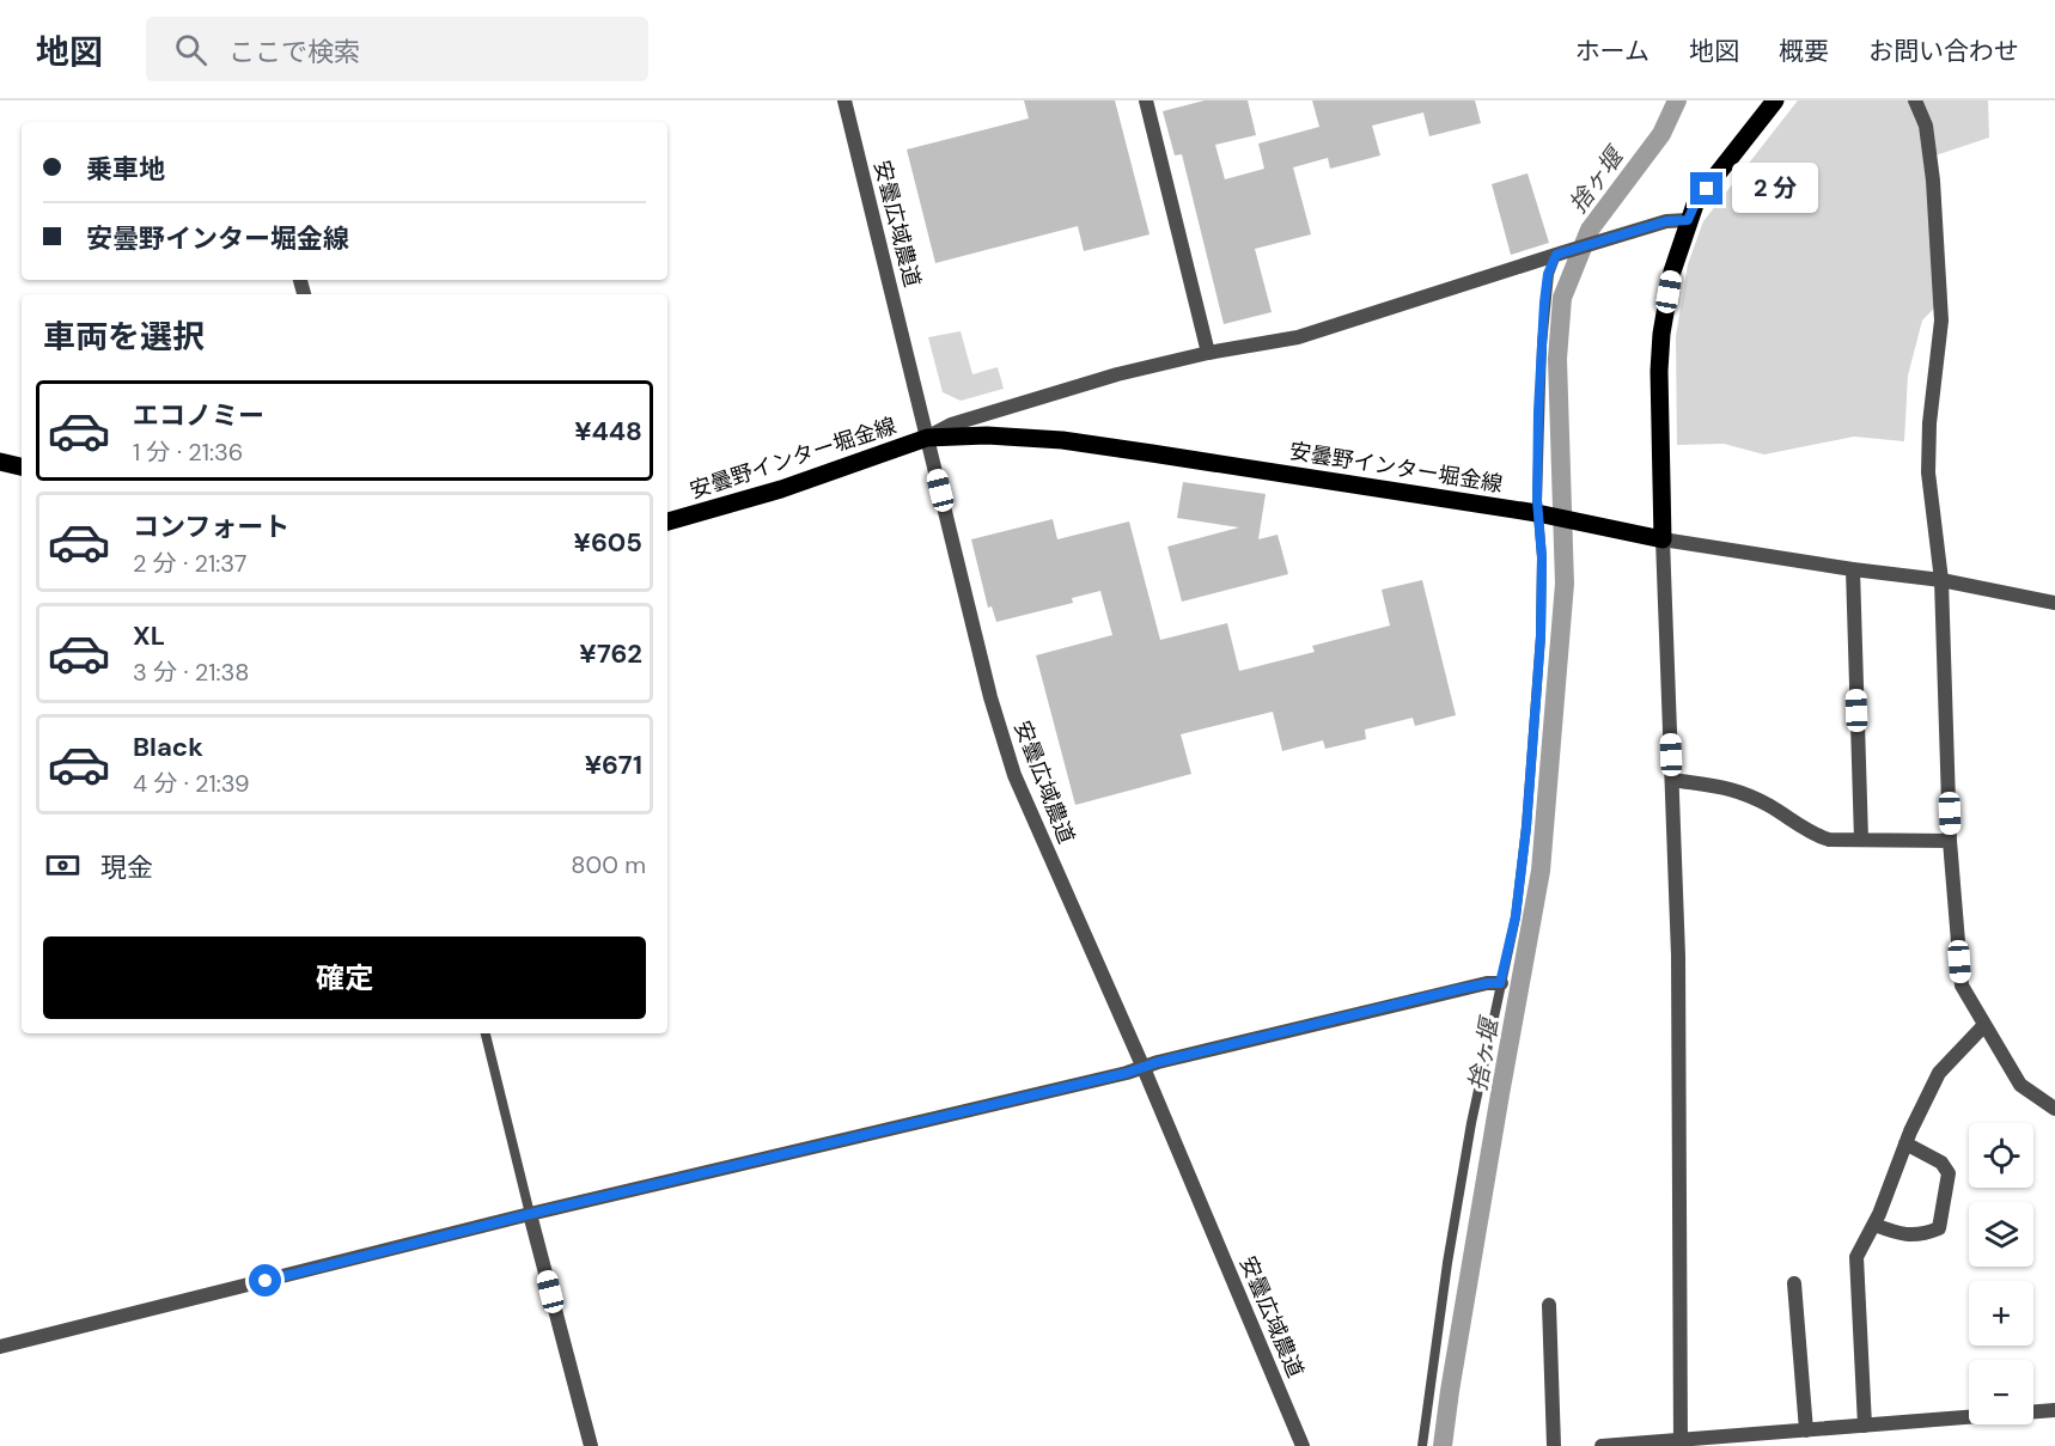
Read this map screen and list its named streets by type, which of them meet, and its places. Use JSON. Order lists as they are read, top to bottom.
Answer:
{
  "streets": {
    "main road": ["安曇野インター堀金線"],
    "street": ["安曇広域農道"]
  },
  "crossings": [
    ["安曇広域農道", "安曇野インター堀金線"]
  ],
  "water": ["捨ヶ堰"],
  "page": {
    "header": "地図",
    "search": "ここで検索",
    "nav": [
      "ホーム",
      "地図",
      "概要",
      "お問い合わせ"
    ],
    "banner": ["乗車地", "安曇野インター堀金線"],
    "bubble": "2 分",
    "heading": "車両を選択",
    "list": [
      {
        "name": "エコノミー",
        "note": "1 分 · 21:36",
        "value": "¥448"
      },
      {
        "name": "コンフォート",
        "note": "2 分 · 21:37",
        "value": "¥605"
      },
      {
        "name": "XL",
        "note": "3 分 · 21:38",
        "value": "¥762"
      },
      {
        "name": "Black",
        "note": "4 分 · 21:39",
        "value": "¥671"
      }
    ],
    "pay": ["現金", "800 m"],
    "buttons": "確定",
    "map_buttons": ["+", "−"]
  }
}
